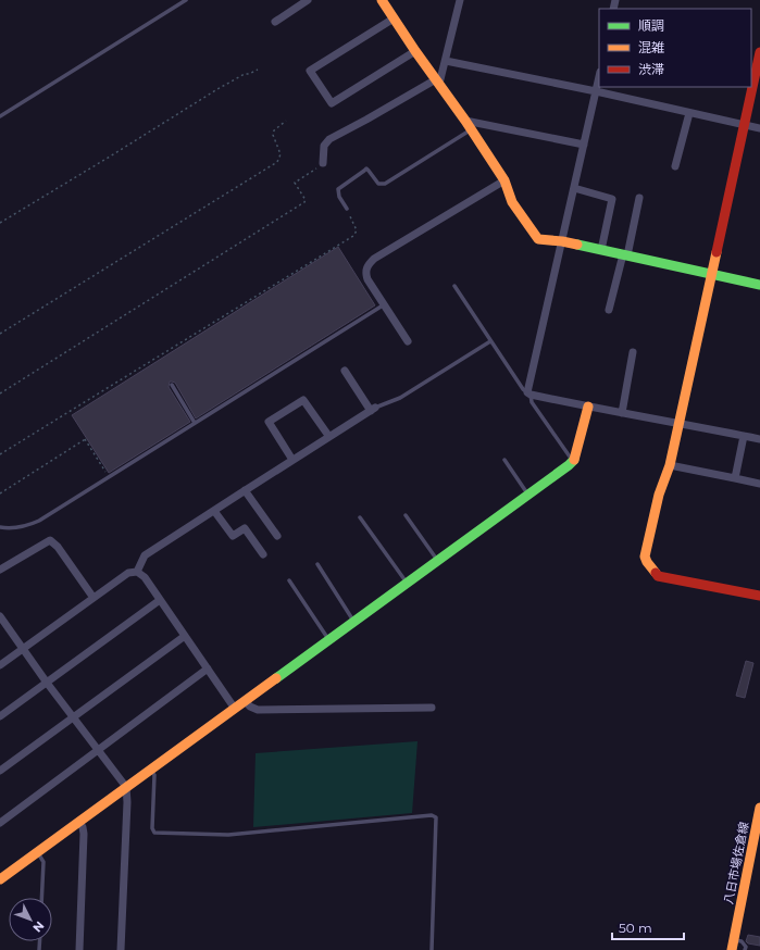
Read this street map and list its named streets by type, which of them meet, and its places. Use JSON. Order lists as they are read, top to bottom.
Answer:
{
  "streets": {
    "street": ["八日市場佐倉線"]
  },
  "legend": ["順調", "混雑", "渋滞"],
  "scale_bar": "50 m",
  "north": "bottom right"
}
